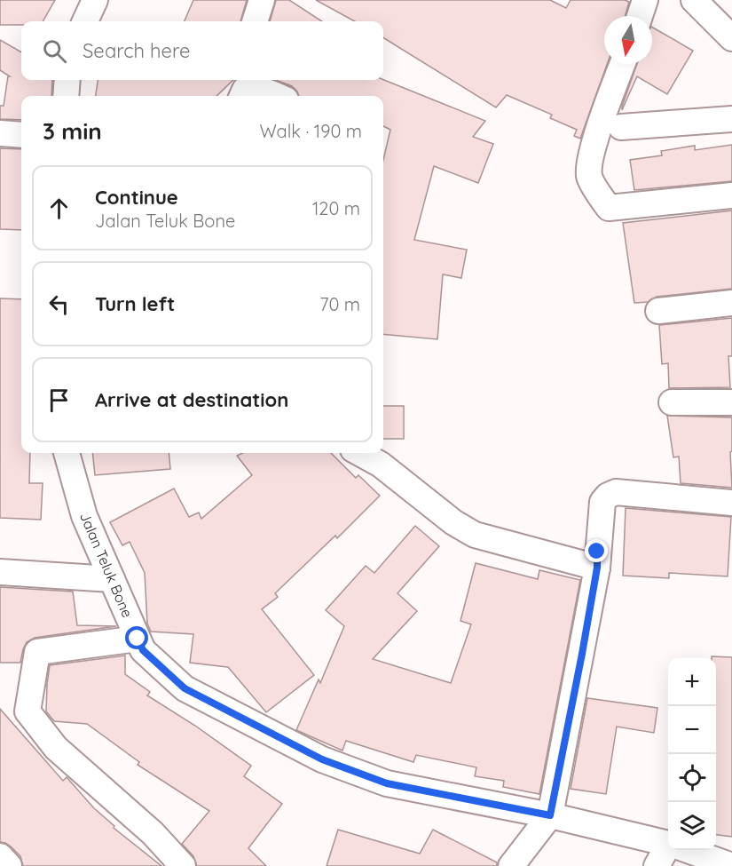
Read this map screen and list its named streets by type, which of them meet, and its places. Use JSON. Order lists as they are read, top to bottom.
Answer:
{
  "streets": {
    "street": ["Jalan Teluk Bone"]
  },
  "north": "bottom",
  "page": {
    "search": "Search here",
    "heading": ["3 min", "Walk · 190 m"],
    "list": [
      ["Continue", "Jalan Teluk Bone", "120 m"],
      ["Turn left", "70 m"],
      "Arrive at destination"
    ],
    "map_buttons": ["+", "−"]
  }
}
